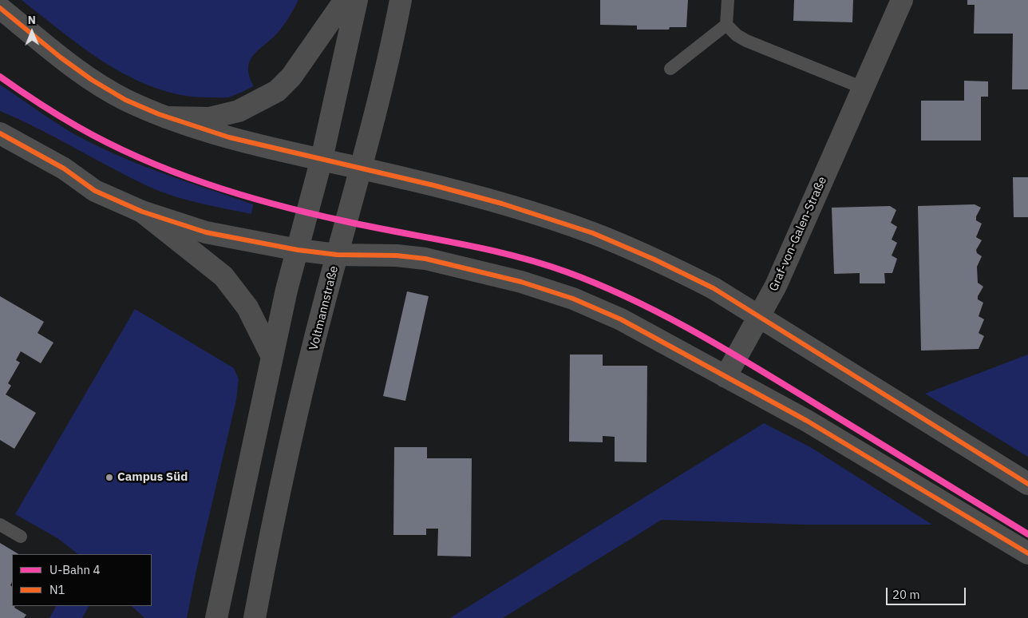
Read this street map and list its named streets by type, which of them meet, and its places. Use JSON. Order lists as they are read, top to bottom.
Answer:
{
  "streets": {
    "street": ["Graf-von-Galen-Straße", "Voltmannstraße"]
  },
  "places": ["Campus Süd"],
  "lines": ["transit line N1", "metro line 4"],
  "legend": ["U-Bahn 4", "N1"],
  "scale_bar": "20 m",
  "north": "top"
}
